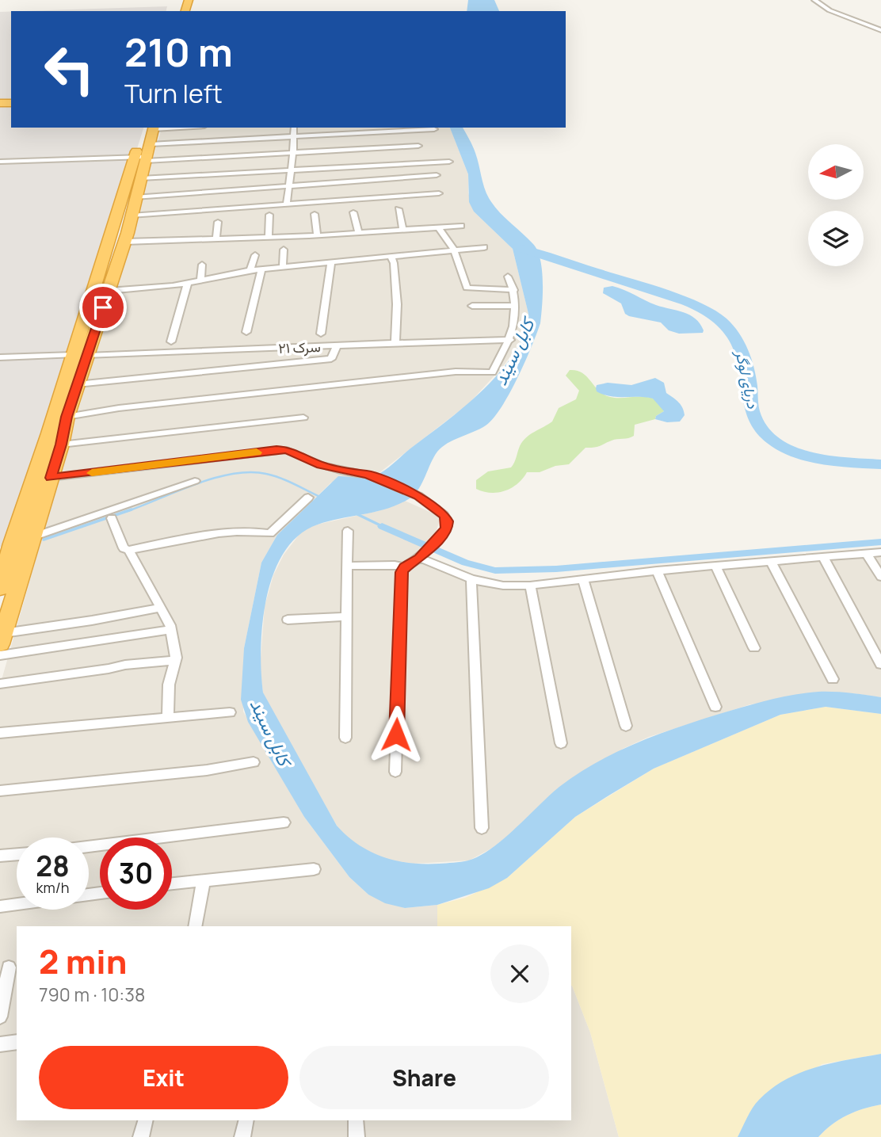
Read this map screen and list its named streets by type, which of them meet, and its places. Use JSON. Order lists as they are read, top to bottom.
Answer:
{
  "streets": {
    "street": ["سرک ۲۱"]
  },
  "water": ["کابل سيند", "دریای لوگر"],
  "north": "left",
  "page": {
    "turn": ["210 m", "Turn left"],
    "speed": "28 km/h",
    "limit": "30",
    "heading": ["2 min", "790 m · 10:38"],
    "buttons": ["Exit", "Share"]
  }
}
